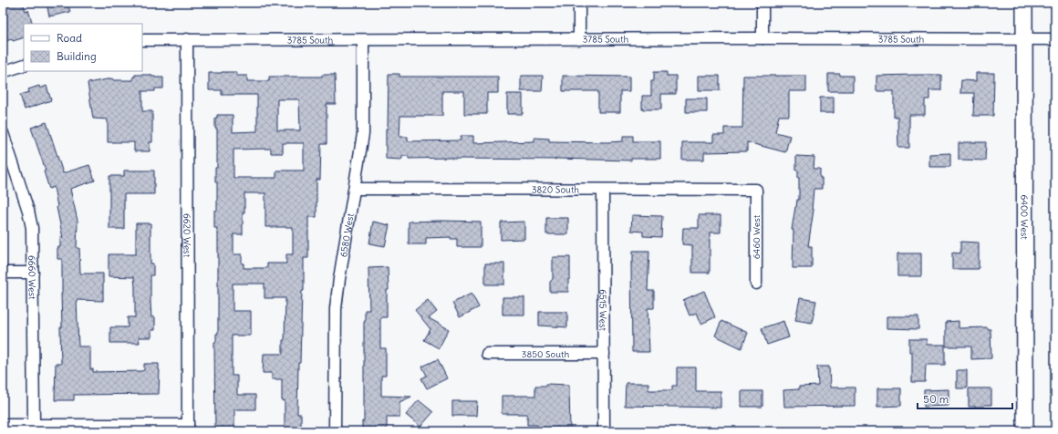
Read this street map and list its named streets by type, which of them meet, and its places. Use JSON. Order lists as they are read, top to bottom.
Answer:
{
  "streets": {
    "street": [
      "3785 South",
      "3820 South",
      "6400 West",
      "6620 West",
      "6580 West",
      "6460 West",
      "6660 West",
      "6515 West",
      "3850 South"
    ]
  },
  "crossings": [
    ["3785 South", "6400 West"],
    ["3785 South", "6620 West"],
    ["3785 South", "6580 West"],
    ["3820 South", "6580 West"],
    ["3820 South", "6460 West"],
    ["3820 South", "6515 West"],
    ["6515 West", "3850 South"]
  ],
  "legend": ["Road", "Building"],
  "scale_bar": "50 m"
}
